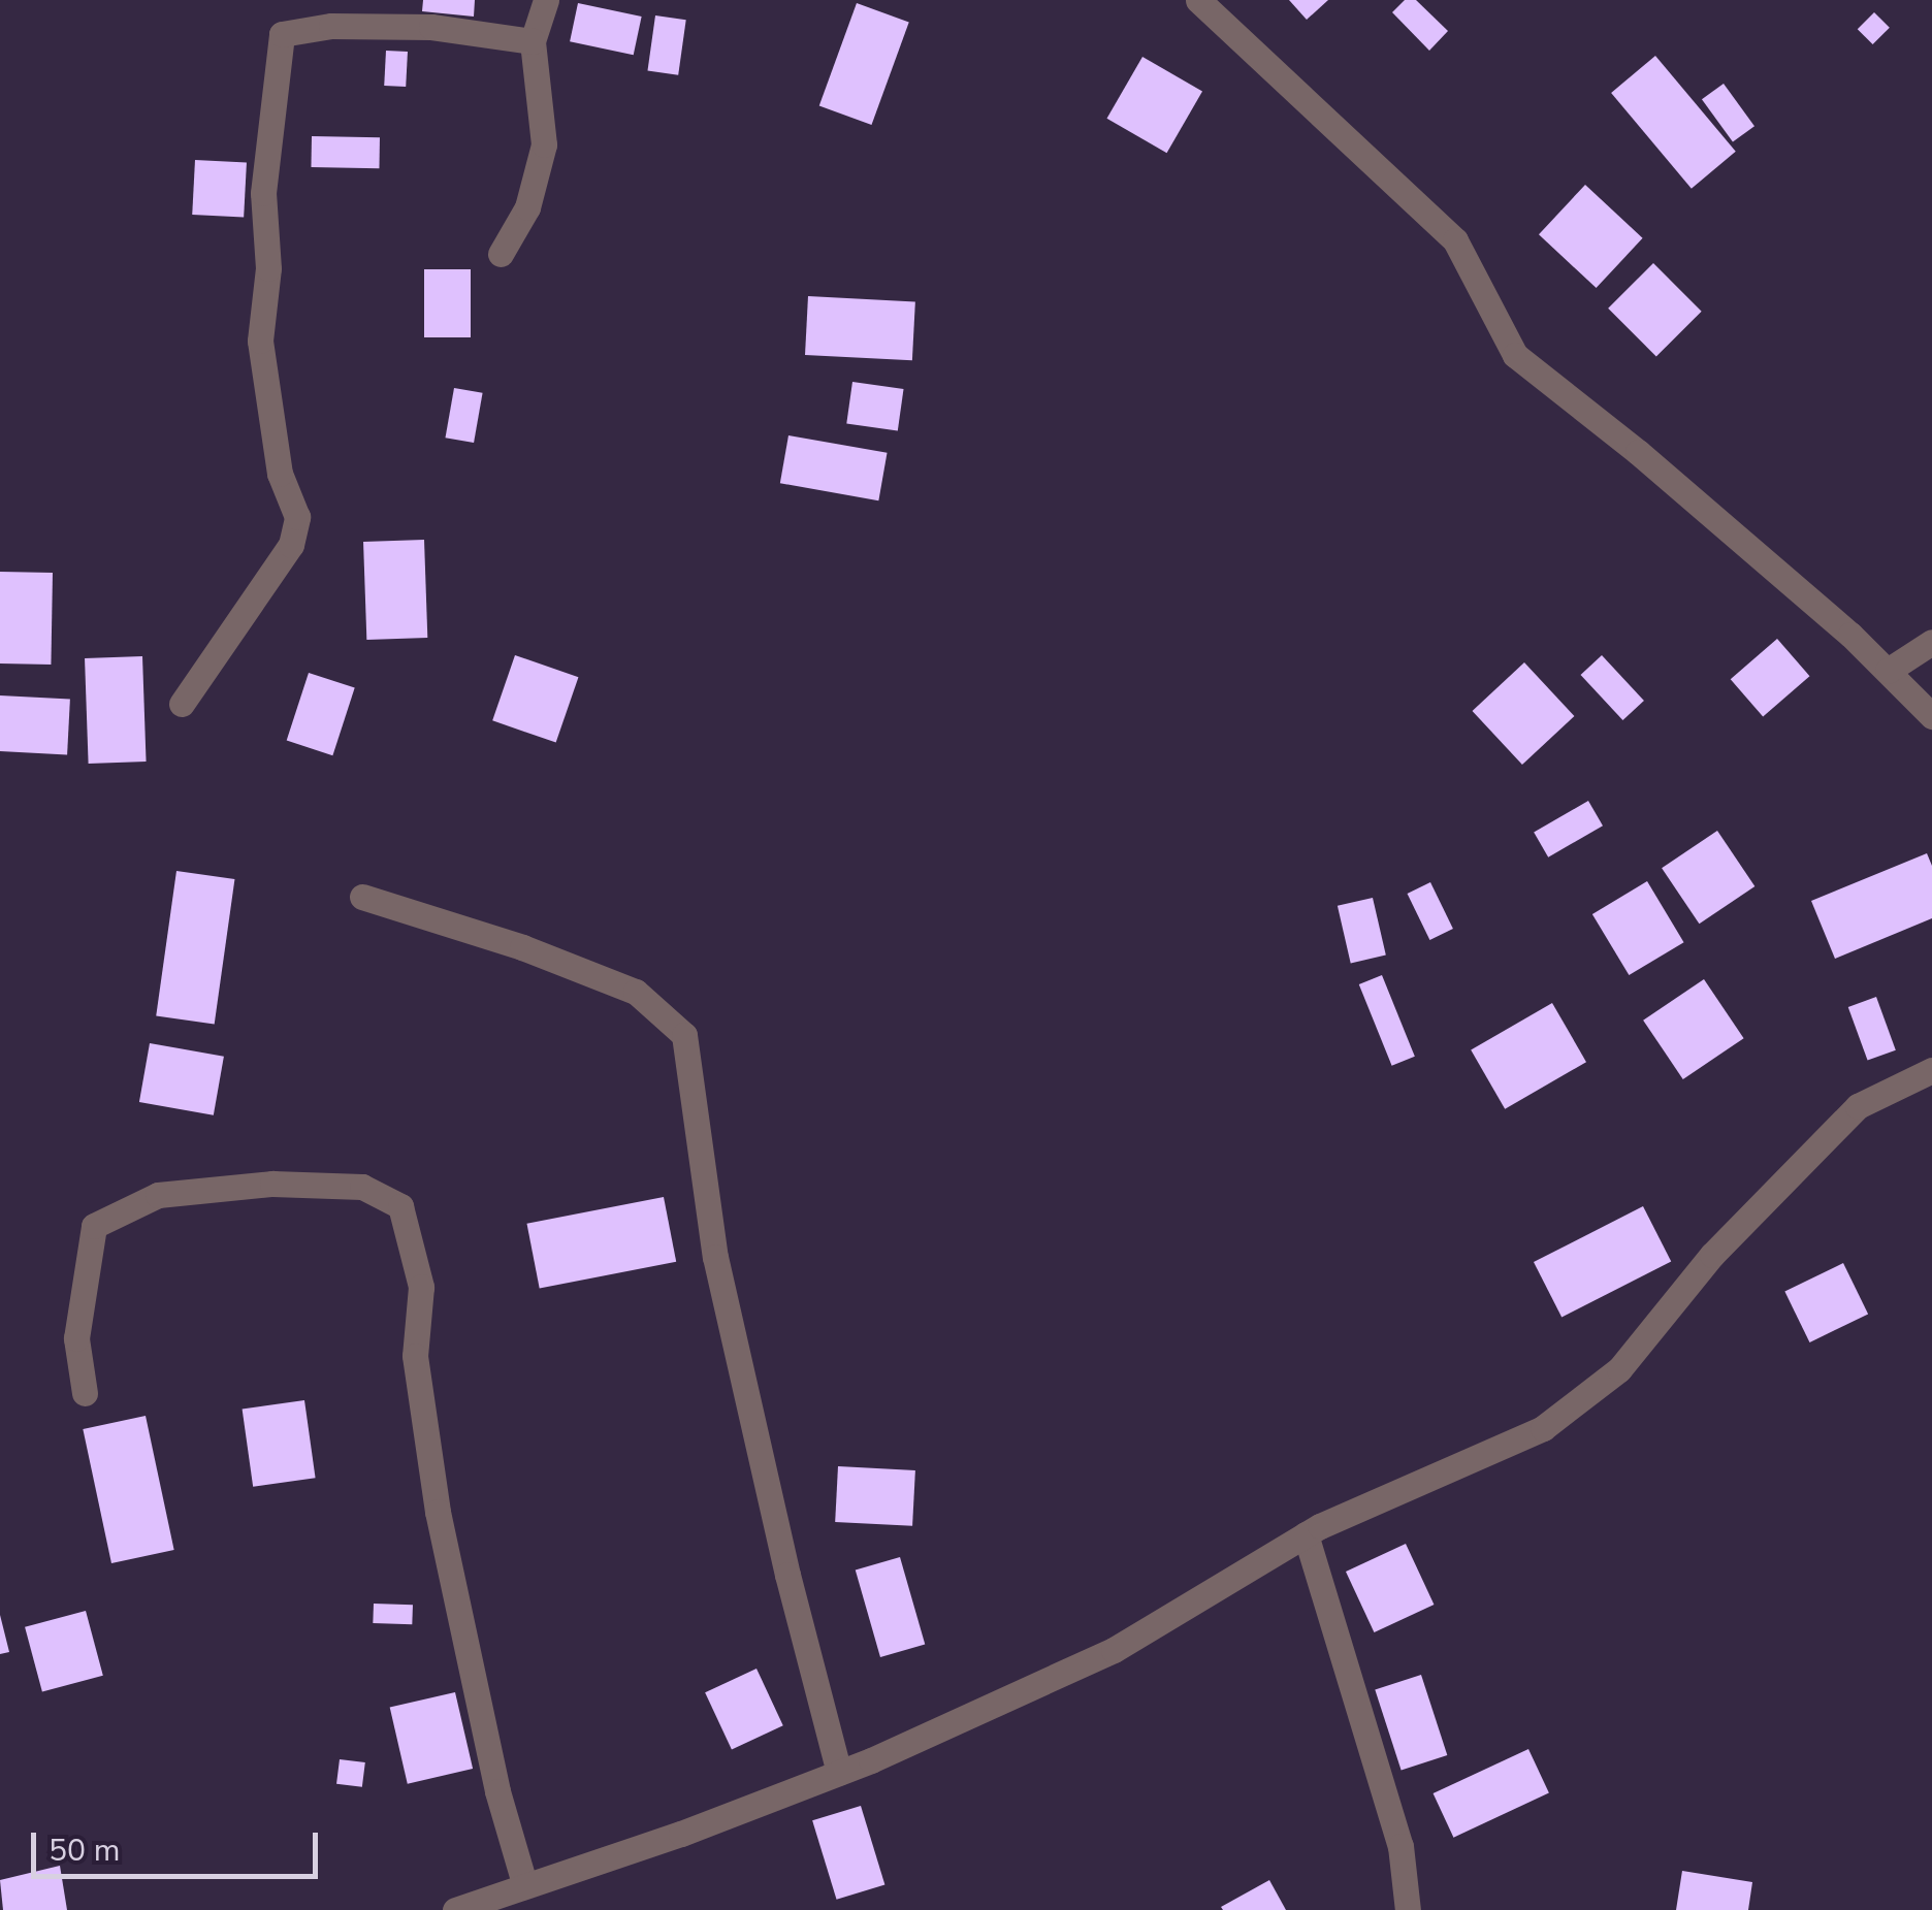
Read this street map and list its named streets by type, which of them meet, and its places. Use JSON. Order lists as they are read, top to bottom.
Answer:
{
  "scale_bar": "50 m"
}
